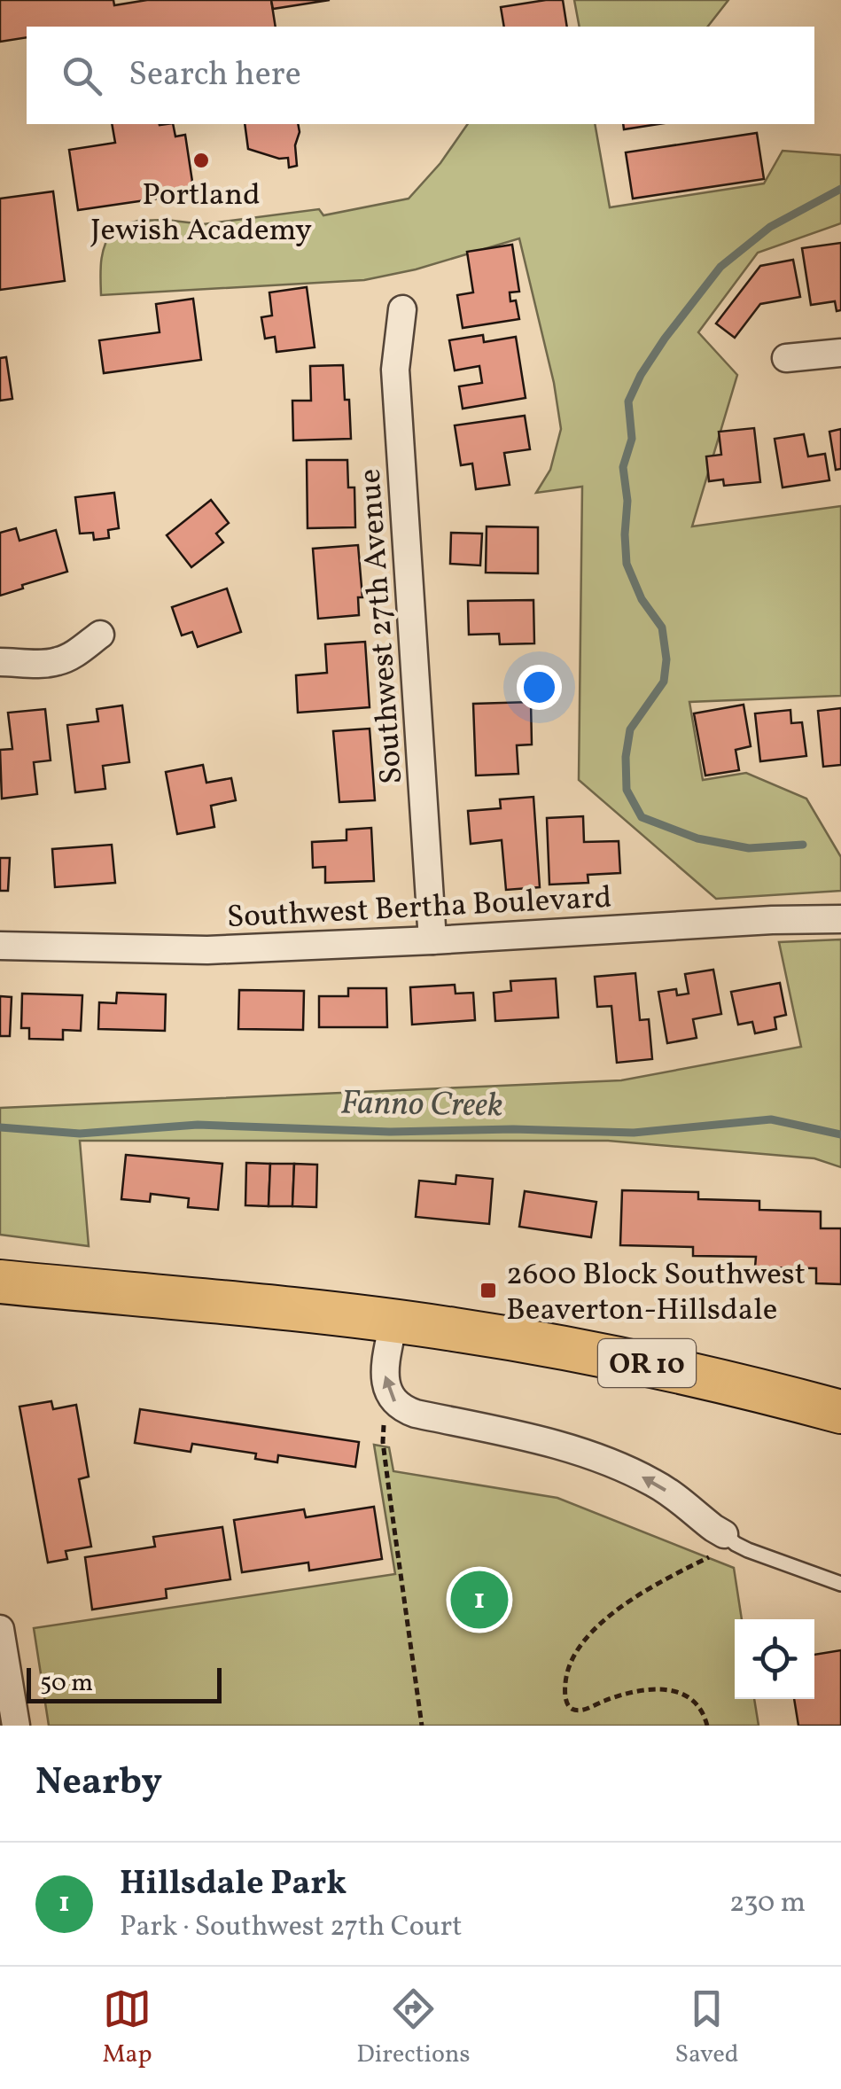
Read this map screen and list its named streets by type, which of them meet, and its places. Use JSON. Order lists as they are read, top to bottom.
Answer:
{
  "streets": {
    "main road": ["OR 10"],
    "street": ["Southwest 27th Avenue", "Southwest Bertha Boulevard"]
  },
  "crossings": [
    ["Southwest 27th Avenue", "Southwest Bertha Boulevard"]
  ],
  "water": ["Fanno Creek"],
  "places": {
    "other": ["Portland Jewish Academy"],
    "transit": ["2600 Block Southwest Beaverton-Hillsdale"]
  },
  "scale_bar": "50 m",
  "page": {
    "search": "Search here",
    "pins": "1",
    "scale": "50 m",
    "heading": "Nearby",
    "list": [
      {
        "mark": "1",
        "name": "Hillsdale Park",
        "note": "Park · Southwest 27th Court",
        "value": "230 m"
      }
    ],
    "nav": ["Map", "Directions", "Saved"]
  }
}
